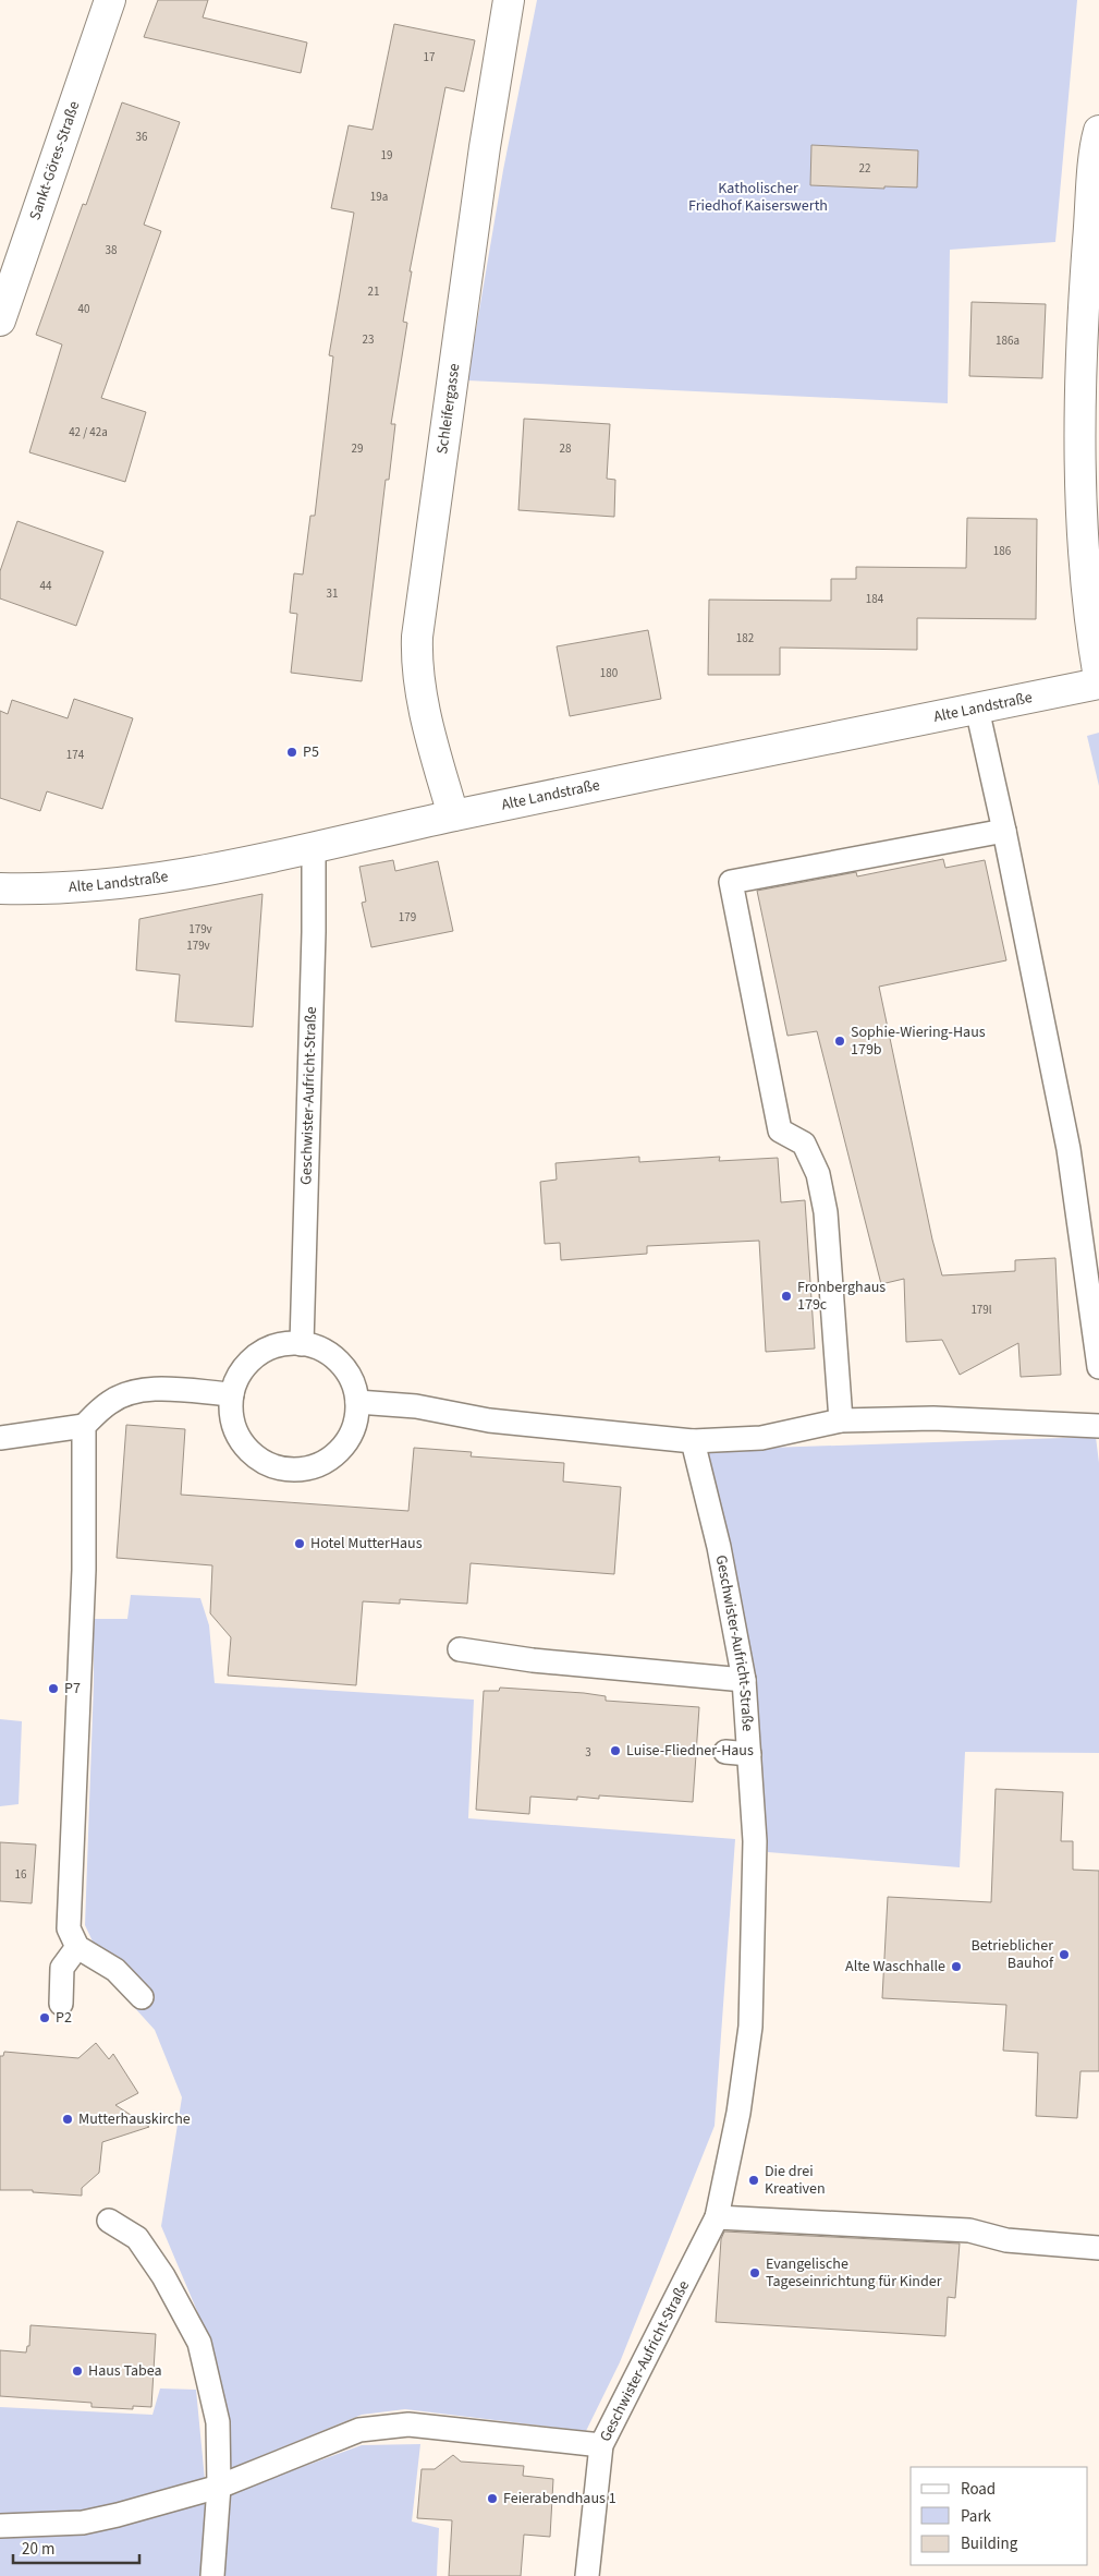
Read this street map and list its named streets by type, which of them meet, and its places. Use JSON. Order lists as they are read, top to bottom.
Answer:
{
  "streets": {
    "street": ["Sankt-Göres-Straße", "Schleifergasse", "Alte Landstraße"],
    "lane": ["Geschwister-Aufricht-Straße"]
  },
  "crossings": [
    ["Schleifergasse", "Alte Landstraße"],
    ["Alte Landstraße", "Geschwister-Aufricht-Straße"]
  ],
  "parks": ["Katholischer Friedhof Kaiserswerth"],
  "places": [
    "P5",
    "Sophie-Wiering-Haus 179b",
    "Fronberghaus 179c",
    "Hotel MutterHaus",
    "P7",
    "Luise-Fliedner-Haus",
    "Betrieblicher Bauhof",
    "Alte Waschhalle",
    "P2",
    "Mutterhauskirche",
    "Die drei Kreativen",
    "Evangelische Tageseinrichtung für Kinder",
    "Haus Tabea",
    "Feierabendhaus 1"
  ],
  "house_numbers": [
    "17",
    "36",
    "19",
    "22",
    "19a",
    "38",
    "21",
    "40",
    "23",
    "186a",
    "42 / 42a",
    "29",
    "28",
    "186",
    "44",
    "31",
    "184",
    "182",
    "180",
    "174",
    "179",
    "179v",
    "179v",
    "179l",
    "3",
    "16"
  ],
  "legend": ["Road", "Park", "Building"],
  "scale_bar": "20 m"
}
